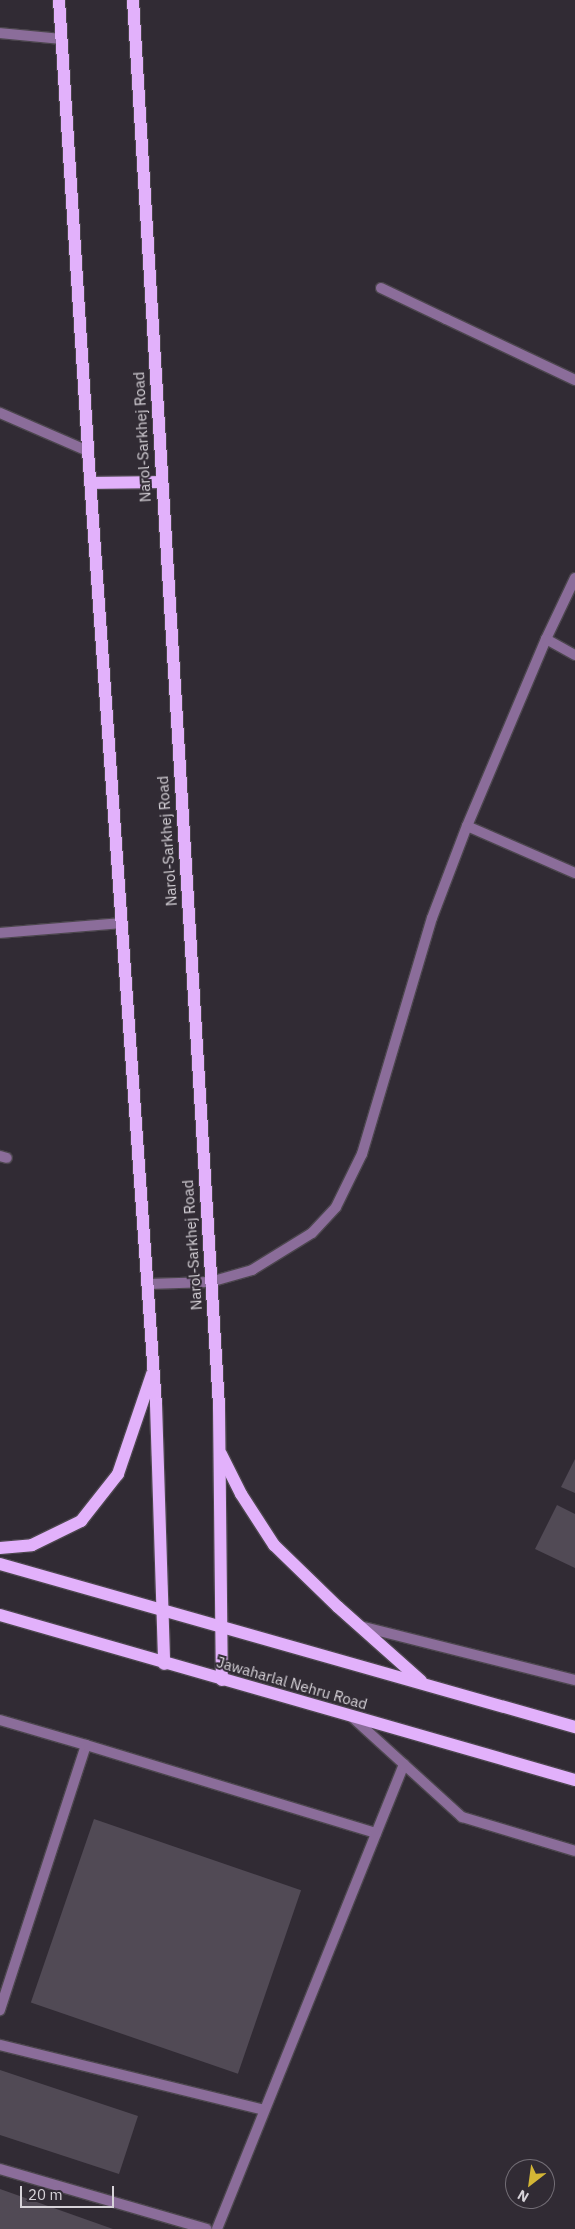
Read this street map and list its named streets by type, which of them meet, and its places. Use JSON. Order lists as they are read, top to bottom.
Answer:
{
  "streets": {
    "main road": ["Narol-Sarkhej Road", "Jawaharlal Nehru Road"]
  },
  "crossings": [
    ["Narol-Sarkhej Road", "Jawaharlal Nehru Road"]
  ],
  "scale_bar": "20 m",
  "north": "bottom left"
}
